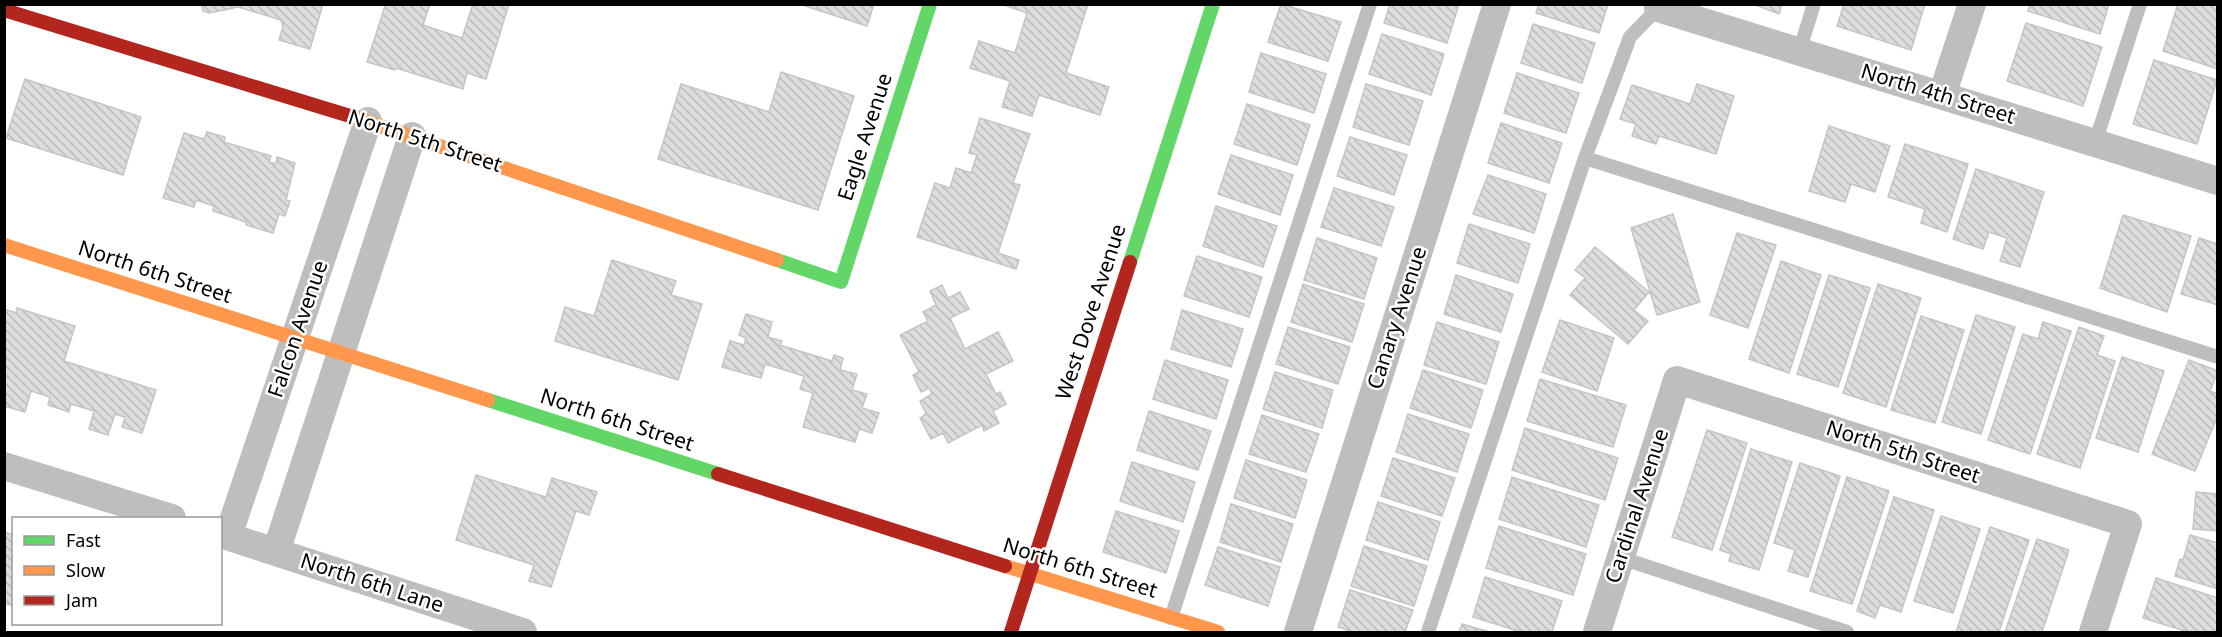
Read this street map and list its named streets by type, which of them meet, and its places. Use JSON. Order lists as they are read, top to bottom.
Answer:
{
  "streets": {
    "street": [
      "North 4th Street",
      "Eagle Avenue",
      "North 5th Street",
      "North 6th Street",
      "West Dove Avenue",
      "Canary Avenue",
      "Falcon Avenue",
      "Cardinal Avenue",
      "North 6th Lane"
    ]
  },
  "crossings": [
    ["Eagle Avenue", "North 5th Street"],
    ["North 5th Street", "Falcon Avenue"],
    ["North 5th Street", "Cardinal Avenue"],
    ["North 6th Street", "West Dove Avenue"],
    ["North 6th Street", "Falcon Avenue"],
    ["Falcon Avenue", "North 6th Lane"]
  ],
  "legend": ["Fast", "Slow", "Jam"]
}
